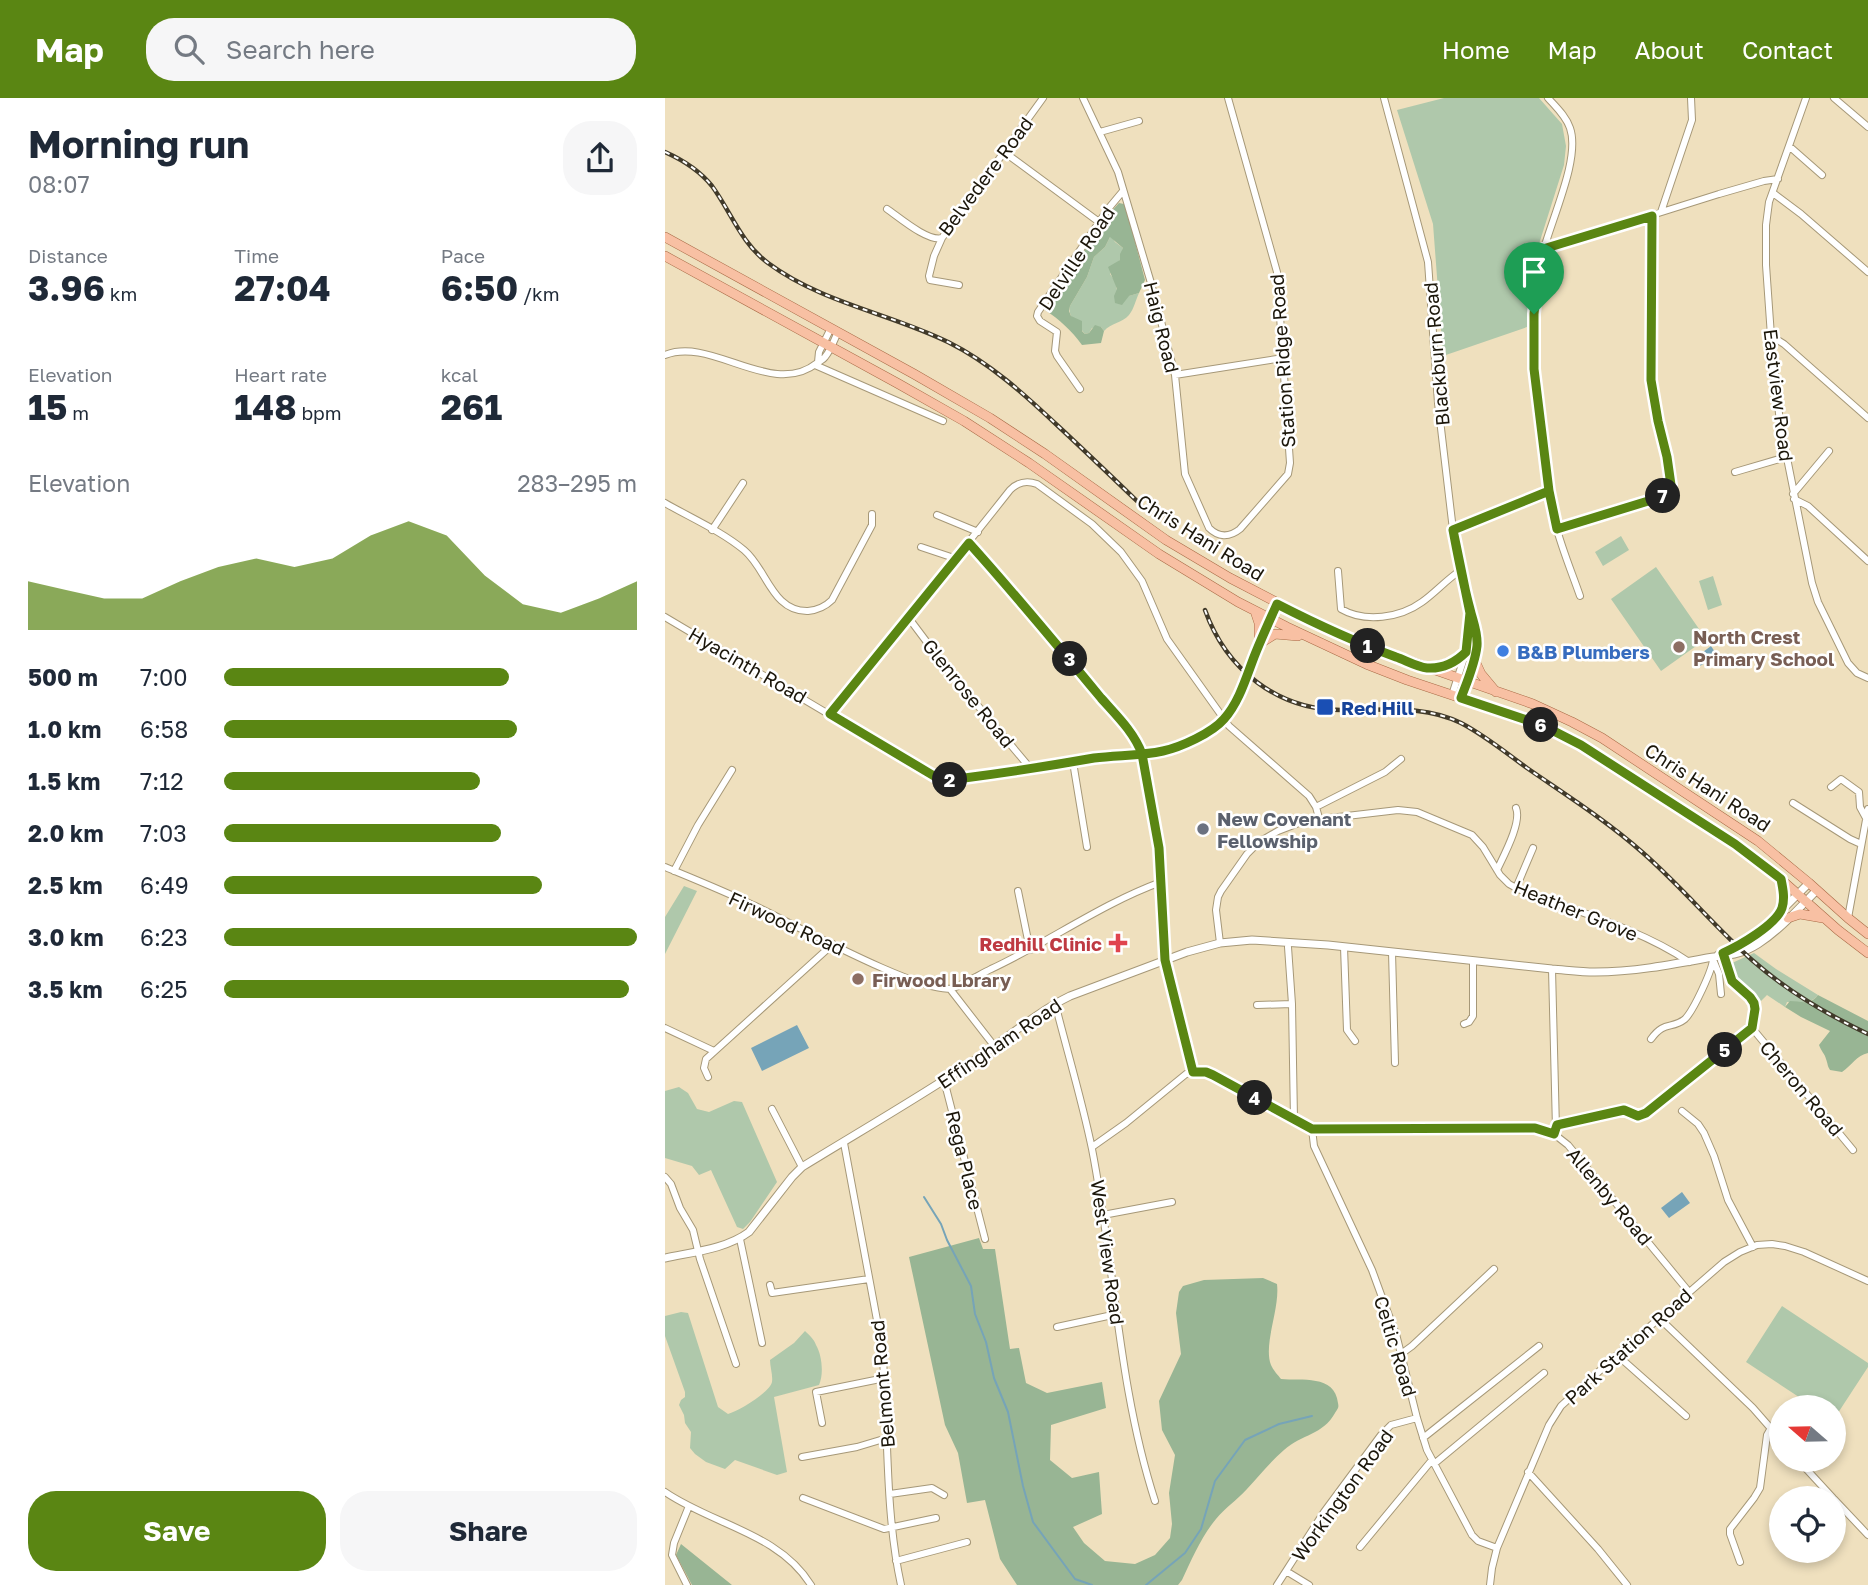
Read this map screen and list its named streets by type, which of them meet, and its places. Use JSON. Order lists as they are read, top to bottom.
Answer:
{
  "streets": {
    "main road": ["Chris Hani Road"],
    "street": [
      "Belvedere Road",
      "Delville Road",
      "Haig Road",
      "Blackburn Road",
      "Station Ridge Road",
      "Eastview Road",
      "Hyacinth Road",
      "Glenrose Road",
      "Heather Grove",
      "Firwood Road",
      "Effingham Road",
      "Cheron Road",
      "Rega Place",
      "Allenby Road",
      "West View Road",
      "Celtic Road",
      "Park Station Road",
      "Belmont Road",
      "Workington Road"
    ]
  },
  "crossings": [
    ["Delville Road", "Haig Road"],
    ["Haig Road", "Station Ridge Road"],
    ["Blackburn Road", "Chris Hani Road"],
    ["Chris Hani Road", "Effingham Road"],
    ["Hyacinth Road", "Glenrose Road"],
    ["Heather Grove", "Effingham Road"],
    ["Effingham Road", "Cheron Road"],
    ["Effingham Road", "Rega Place"],
    ["Effingham Road", "West View Road"],
    ["Effingham Road", "Belmont Road"],
    ["Allenby Road", "Celtic Road"],
    ["Allenby Road", "Park Station Road"],
    ["Celtic Road", "Park Station Road"],
    ["Celtic Road", "Workington Road"]
  ],
  "places": {
    "other": [
      "North Crest Primary School",
      "B&B Plumbers",
      "New Covenant Fellowship",
      "Firwood Lbrary"
    ],
    "transit": ["Red Hill"],
    "health": ["Redhill Clinic"]
  },
  "north": "left",
  "page": {
    "header": "Map",
    "search": "Search here",
    "nav": [
      "Home",
      "Map",
      "About",
      "Contact"
    ],
    "heading": ["Morning run", "08:07"],
    "stats": [
      ["Distance", "3.96 km"],
      ["Time", "27:04"],
      ["Pace", "6:50 /km"],
      ["Elevation", "15 m"],
      ["Heart rate", "148 bpm"],
      ["kcal", "261"]
    ],
    "chart": ["Elevation", "283–295 m"],
    "pins": [
      "7",
      "1",
      "3",
      "6",
      "2",
      "5",
      "4"
    ],
    "list": [
      {
        "name": "500 m",
        "note": "7:00"
      },
      {
        "name": "1.0 km",
        "note": "6:58"
      },
      {
        "name": "1.5 km",
        "note": "7:12"
      },
      {
        "name": "2.0 km",
        "note": "7:03"
      },
      {
        "name": "2.5 km",
        "note": "6:49"
      },
      {
        "name": "3.0 km",
        "note": "6:23"
      },
      {
        "name": "3.5 km",
        "note": "6:25"
      }
    ],
    "buttons": ["Save", "Share"]
  }
}
